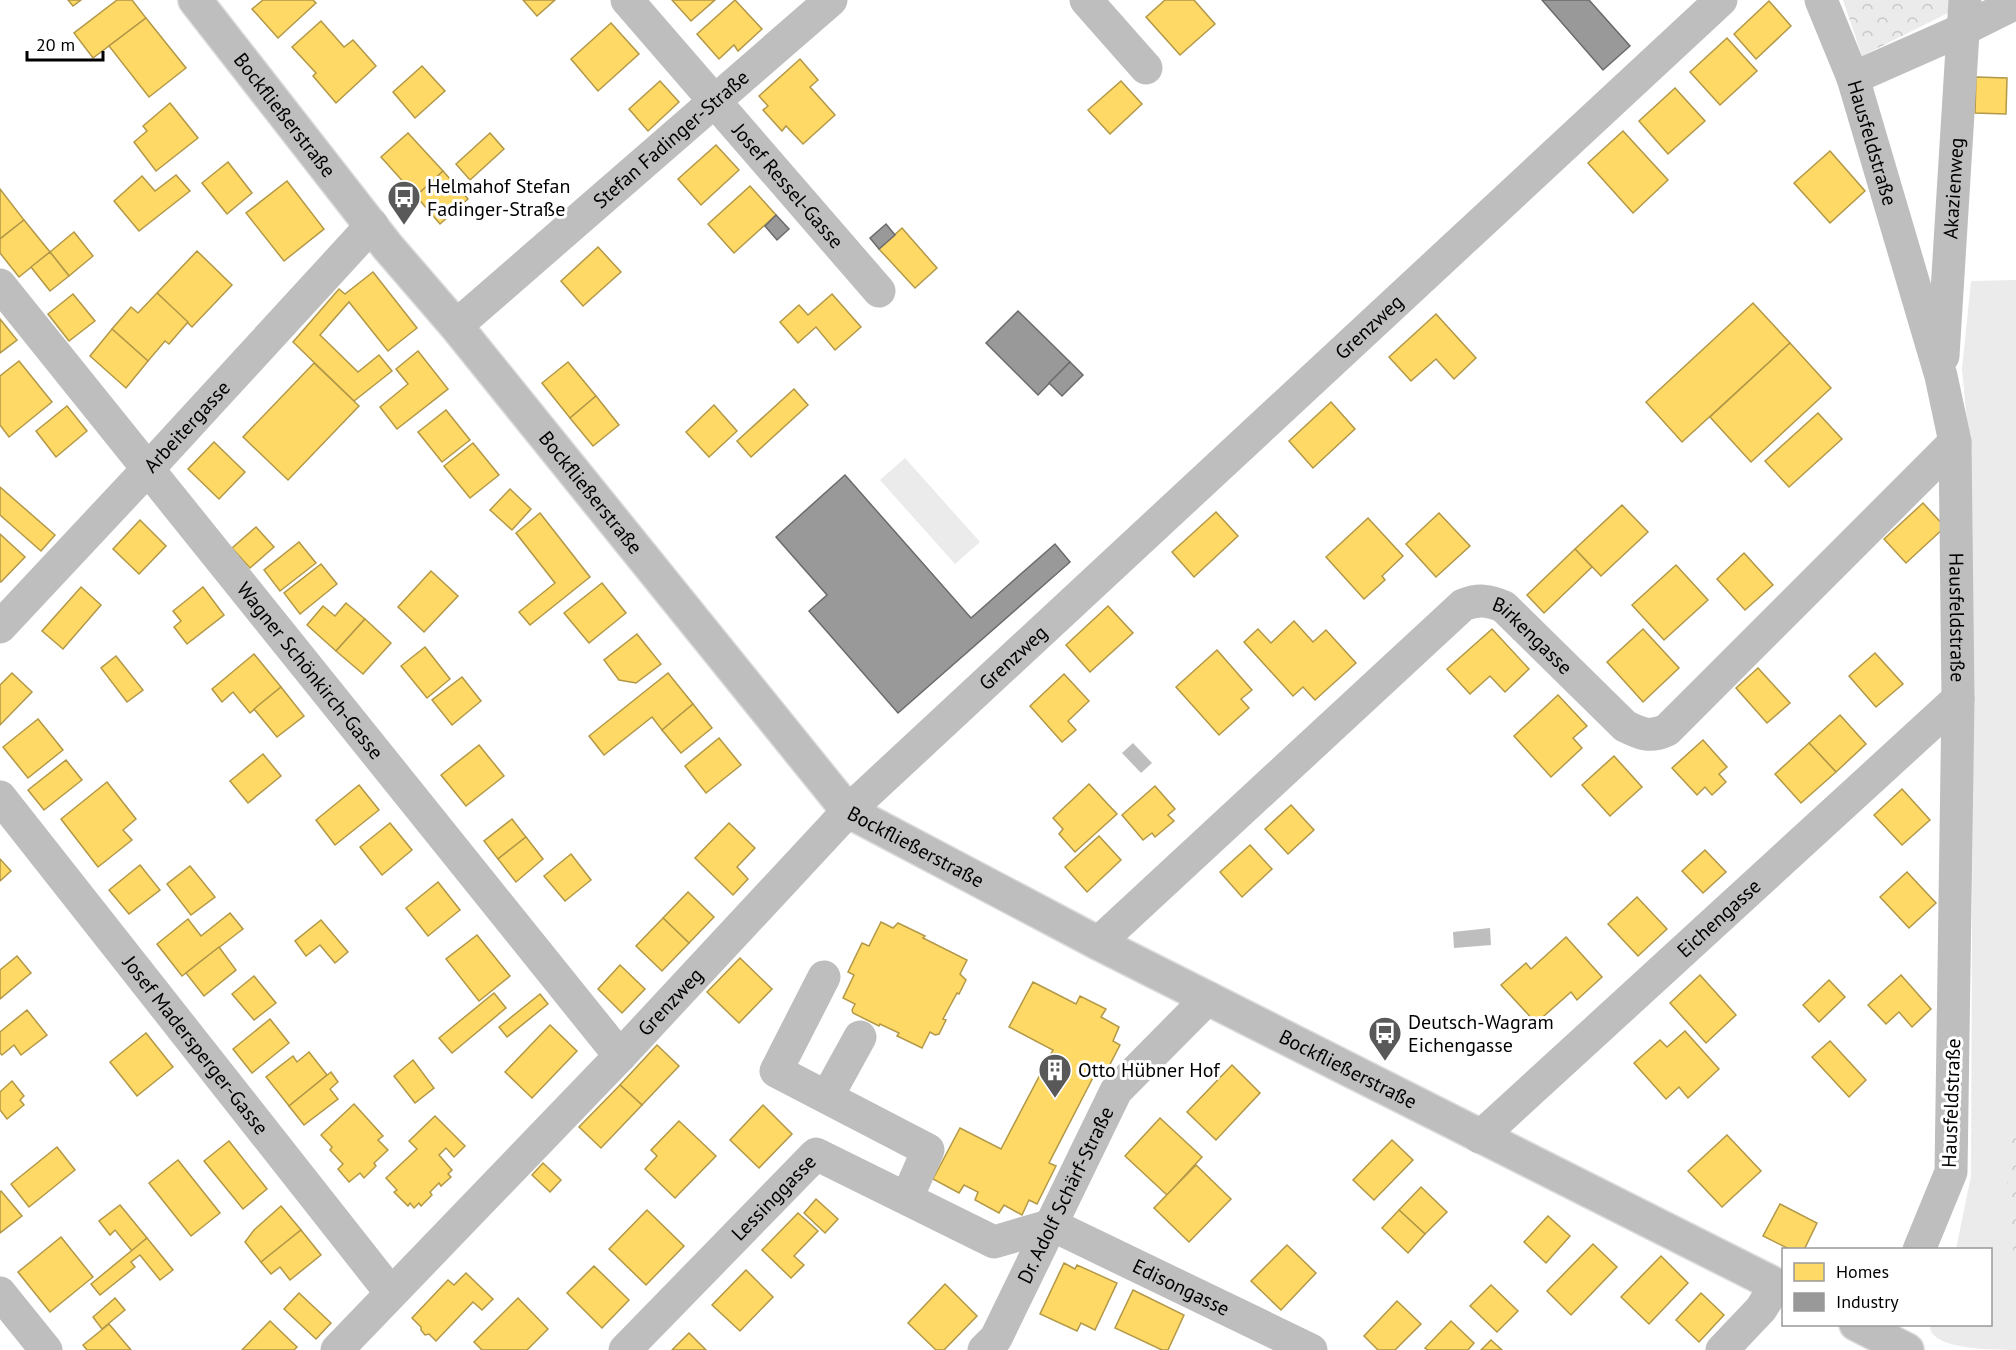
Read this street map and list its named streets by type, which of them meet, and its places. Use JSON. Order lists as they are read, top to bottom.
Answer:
{
  "streets": {
    "street": [
      "Bockfließerstraße",
      "Stefan Fadinger-Straße",
      "Hausfeldstraße",
      "Josef Ressel-Gasse",
      "Akazienweg",
      "Grenzweg",
      "Arbeitergasse",
      "Birkengasse",
      "Wagner Schönkirch-Gasse",
      "Eichengasse",
      "Josef Madersperger-Gasse",
      "Dr. Adolf Schärf-Straße",
      "Lessinggasse",
      "Edisongasse"
    ]
  },
  "crossings": [
    ["Bockfließerstraße", "Stefan Fadinger-Straße"],
    ["Bockfließerstraße", "Grenzweg"],
    ["Bockfließerstraße", "Arbeitergasse"],
    ["Bockfließerstraße", "Birkengasse"],
    ["Bockfließerstraße", "Eichengasse"],
    ["Bockfließerstraße", "Dr. Adolf Schärf-Straße"],
    ["Stefan Fadinger-Straße", "Josef Ressel-Gasse"],
    ["Hausfeldstraße", "Akazienweg"],
    ["Hausfeldstraße", "Birkengasse"],
    ["Hausfeldstraße", "Eichengasse"],
    ["Grenzweg", "Wagner Schönkirch-Gasse"],
    ["Grenzweg", "Josef Madersperger-Gasse"],
    ["Arbeitergasse", "Wagner Schönkirch-Gasse"],
    ["Dr. Adolf Schärf-Straße", "Lessinggasse"],
    ["Dr. Adolf Schärf-Straße", "Edisongasse"],
    ["Lessinggasse", "Edisongasse"]
  ],
  "places": {
    "bus stop": ["Helmahof Stefan Fadinger-Straße", "Deutsch-Wagram Eichengasse"],
    "building": ["Otto Hübner Hof"]
  },
  "legend": ["Homes", "Industry"],
  "scale_bar": "20 m"
}
